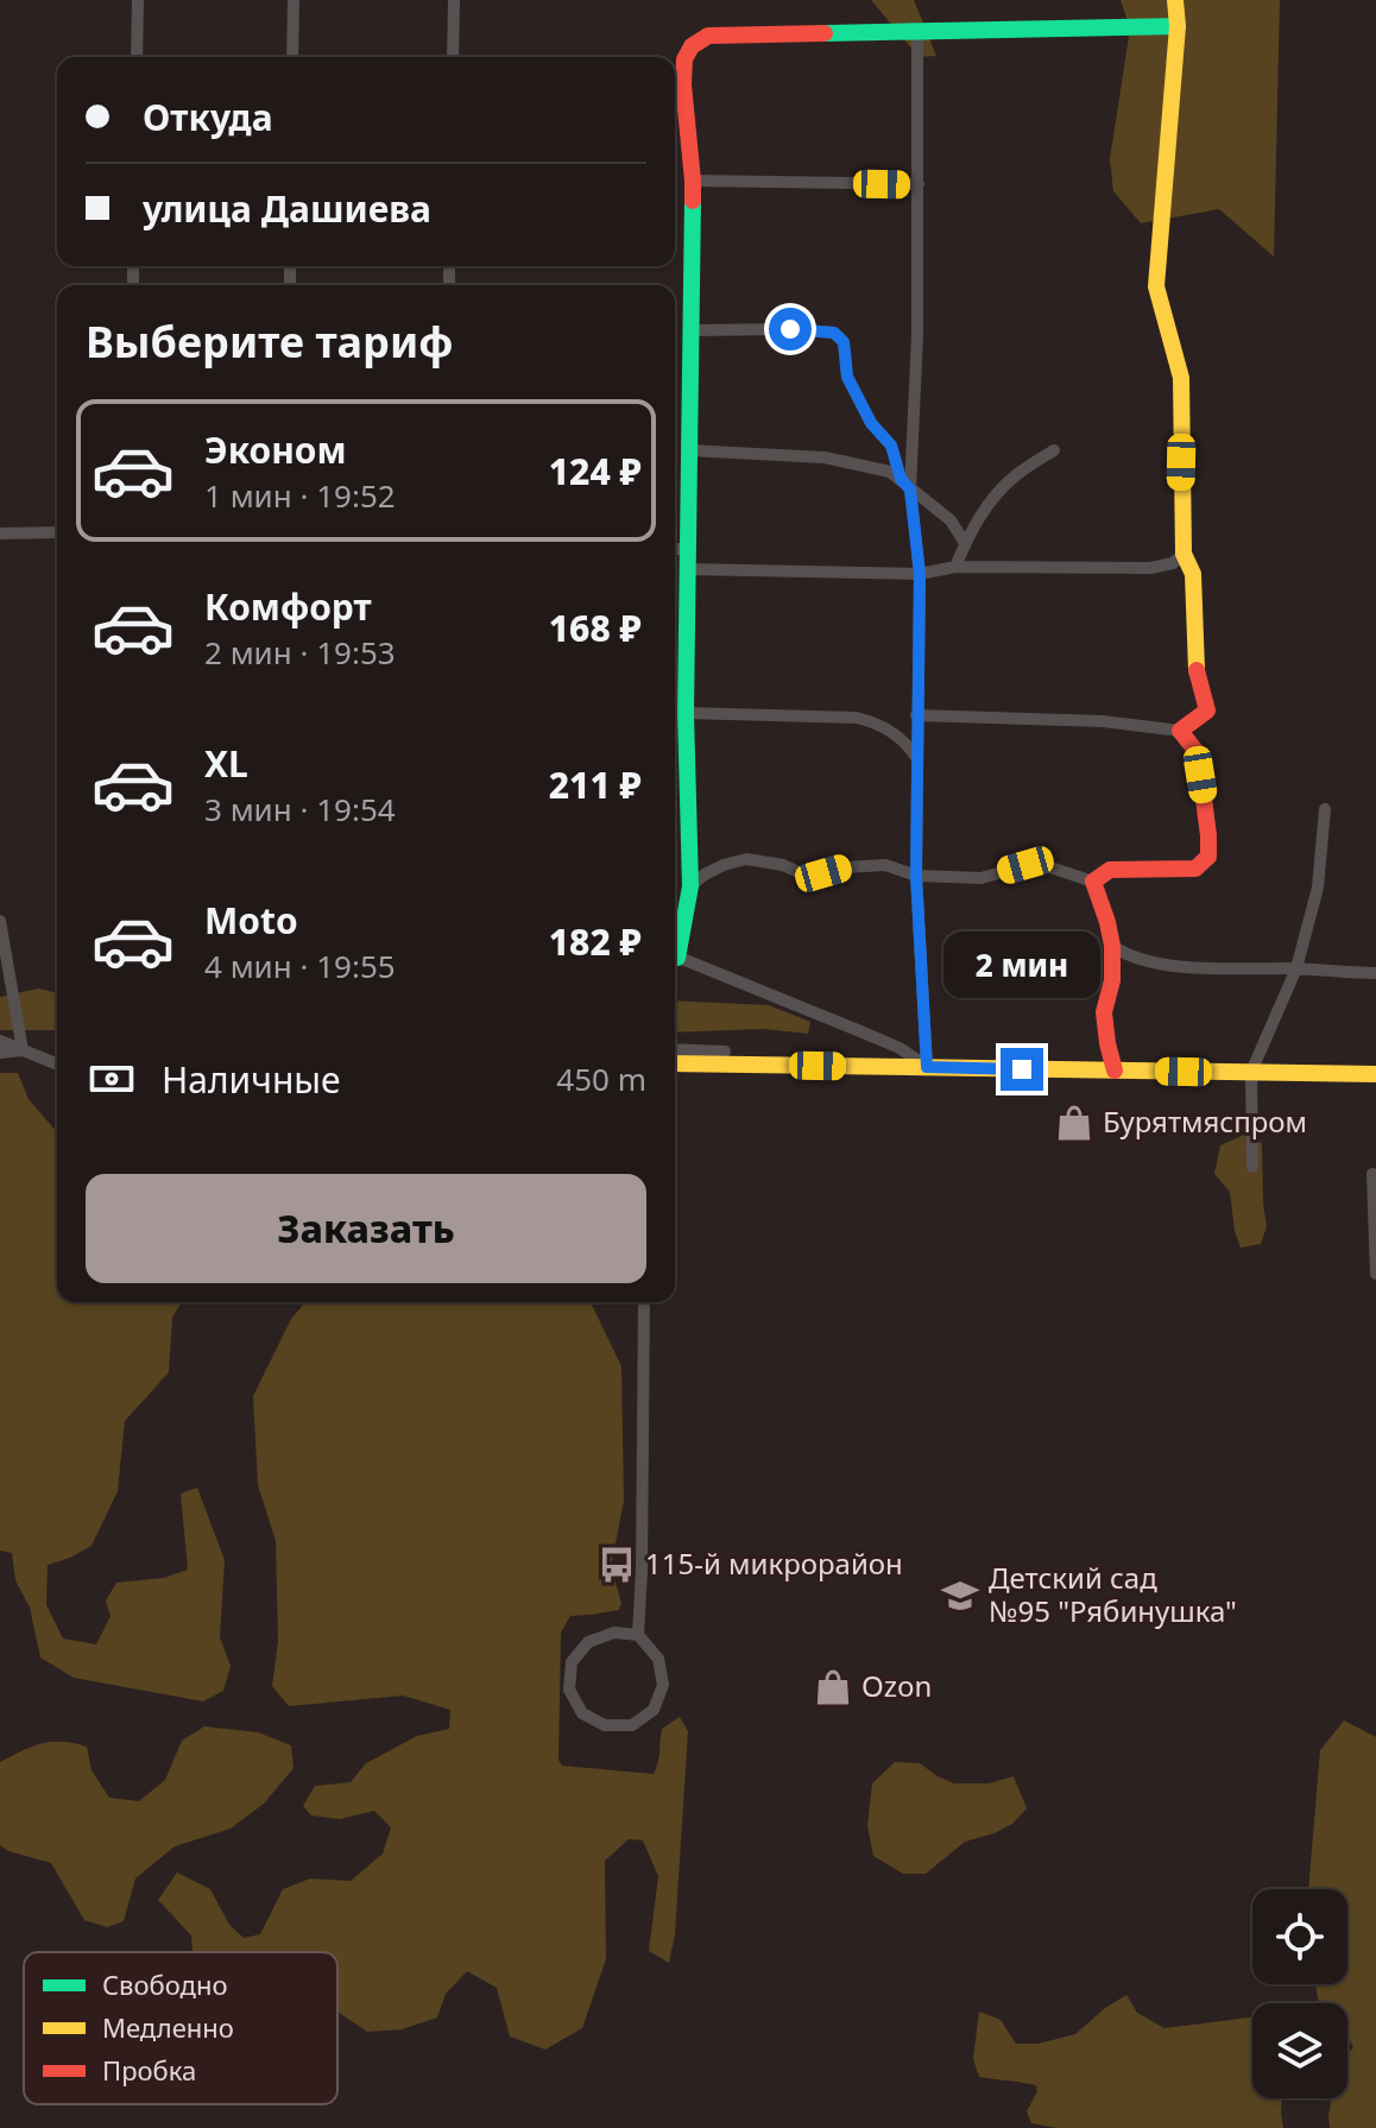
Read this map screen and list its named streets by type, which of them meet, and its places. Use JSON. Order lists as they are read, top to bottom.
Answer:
{
  "places": {
    "shop": ["Бурятмяспром", "Ozon"],
    "bus stop": ["115-й микрорайон"],
    "school or university": ["Детский сад №95 \"Рябинушка\""]
  },
  "legend": ["Свободно", "Медленно", "Пробка"],
  "page": {
    "banner": ["Откуда", "улица Дашиева"],
    "heading": "Выберите тариф",
    "list": [
      {
        "name": "Эконом",
        "note": "1 мин · 19:52",
        "value": "124 ₽"
      },
      {
        "name": "Комфорт",
        "note": "2 мин · 19:53",
        "value": "168 ₽"
      },
      {
        "name": "XL",
        "note": "3 мин · 19:54",
        "value": "211 ₽"
      },
      {
        "name": "Moto",
        "note": "4 мин · 19:55",
        "value": "182 ₽"
      }
    ],
    "bubble": "2 мин",
    "pay": ["Наличные", "450 m"],
    "buttons": "Заказать"
  }
}
